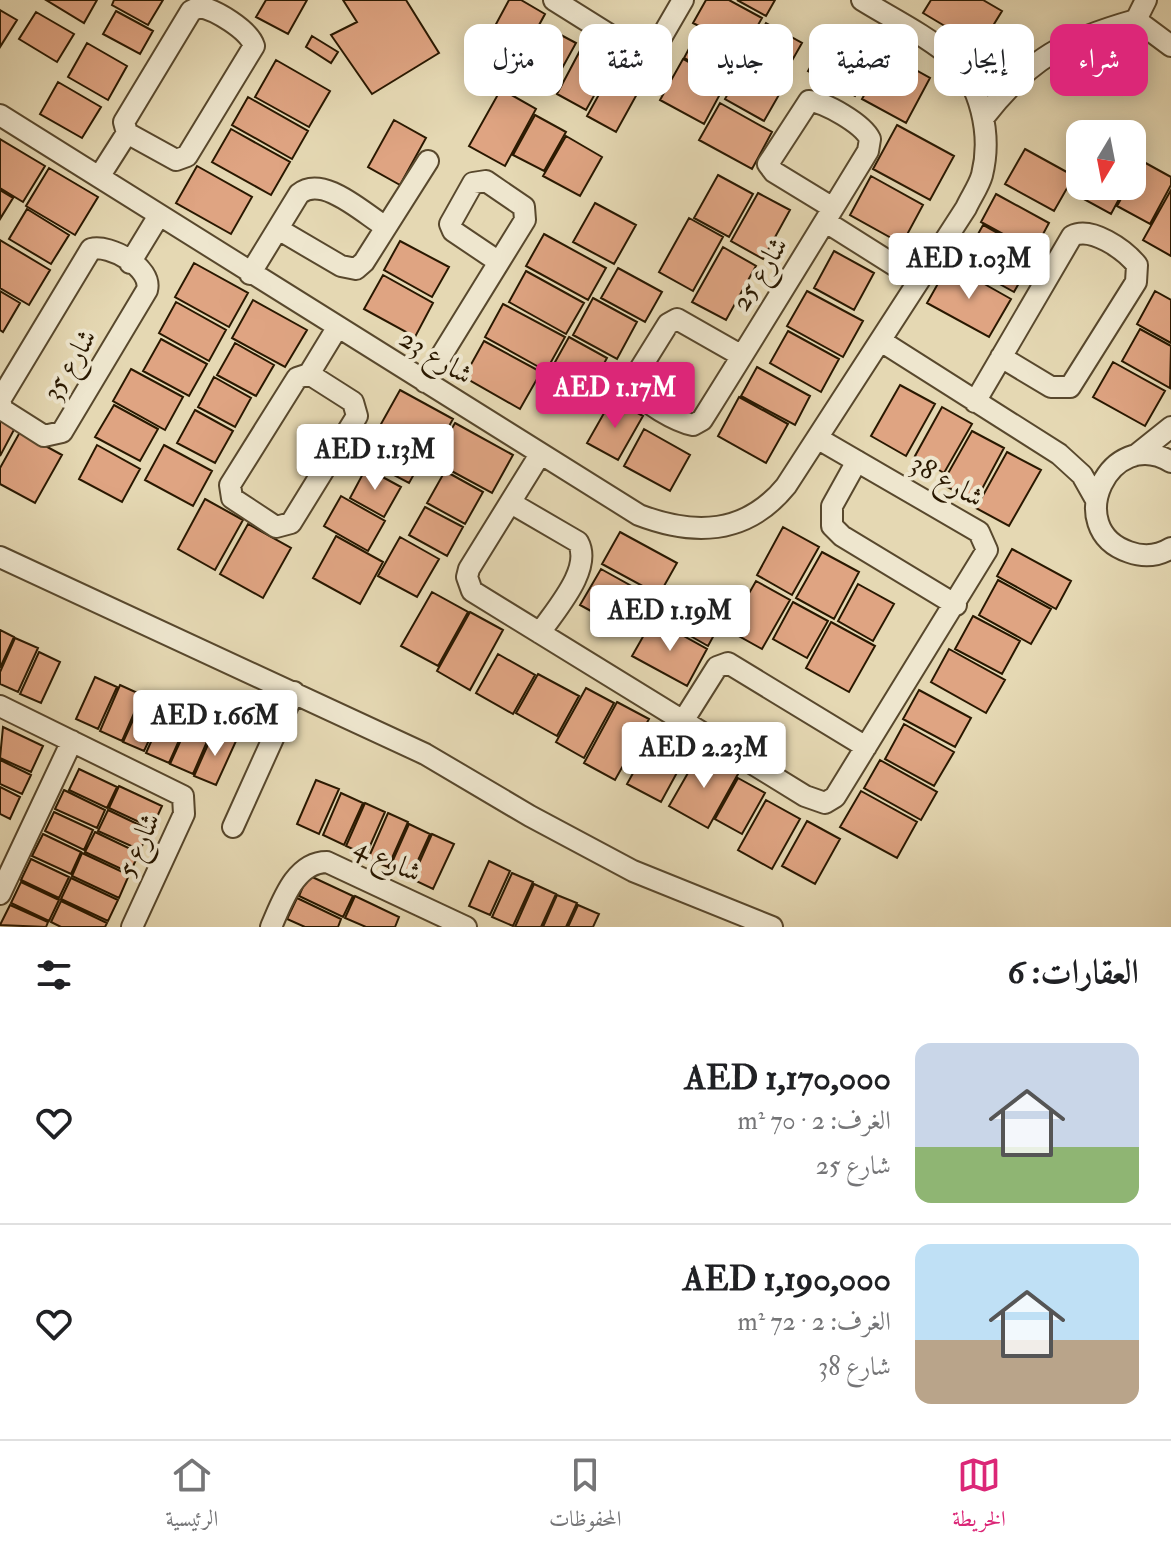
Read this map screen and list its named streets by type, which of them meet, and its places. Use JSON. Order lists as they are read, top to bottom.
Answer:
{
  "streets": {
    "street": [
      "شارع 25",
      "شارع 23",
      "شارع 35",
      "شارع 38",
      "شارع 5",
      "شارع 4"
    ]
  },
  "crossings": [
    ["شارع 25", "شارع 23"],
    ["شارع 23", "شارع 38"]
  ],
  "north": "bottom",
  "page": {
    "chip": [
      "شراء",
      "إيجار",
      "تصفية",
      "جديد",
      "شقة",
      "منزل"
    ],
    "price": [
      "AED 1.03M",
      "AED 1.17M",
      "AED 1.13M",
      "AED 1.19M",
      "AED 1.66M",
      "AED 2.23M"
    ],
    "heading": "العقارات: 6",
    "list": [
      {
        "name": "AED 1,170,000",
        "note": "الغرف: 2 · 70 m² · شارع 25"
      },
      {
        "name": "AED 1,190,000",
        "note": "الغرف: 2 · 72 m² · شارع 38"
      }
    ],
    "tabs": ["الخريطة", "المحفوظات", "الرئيسية"]
  }
}
